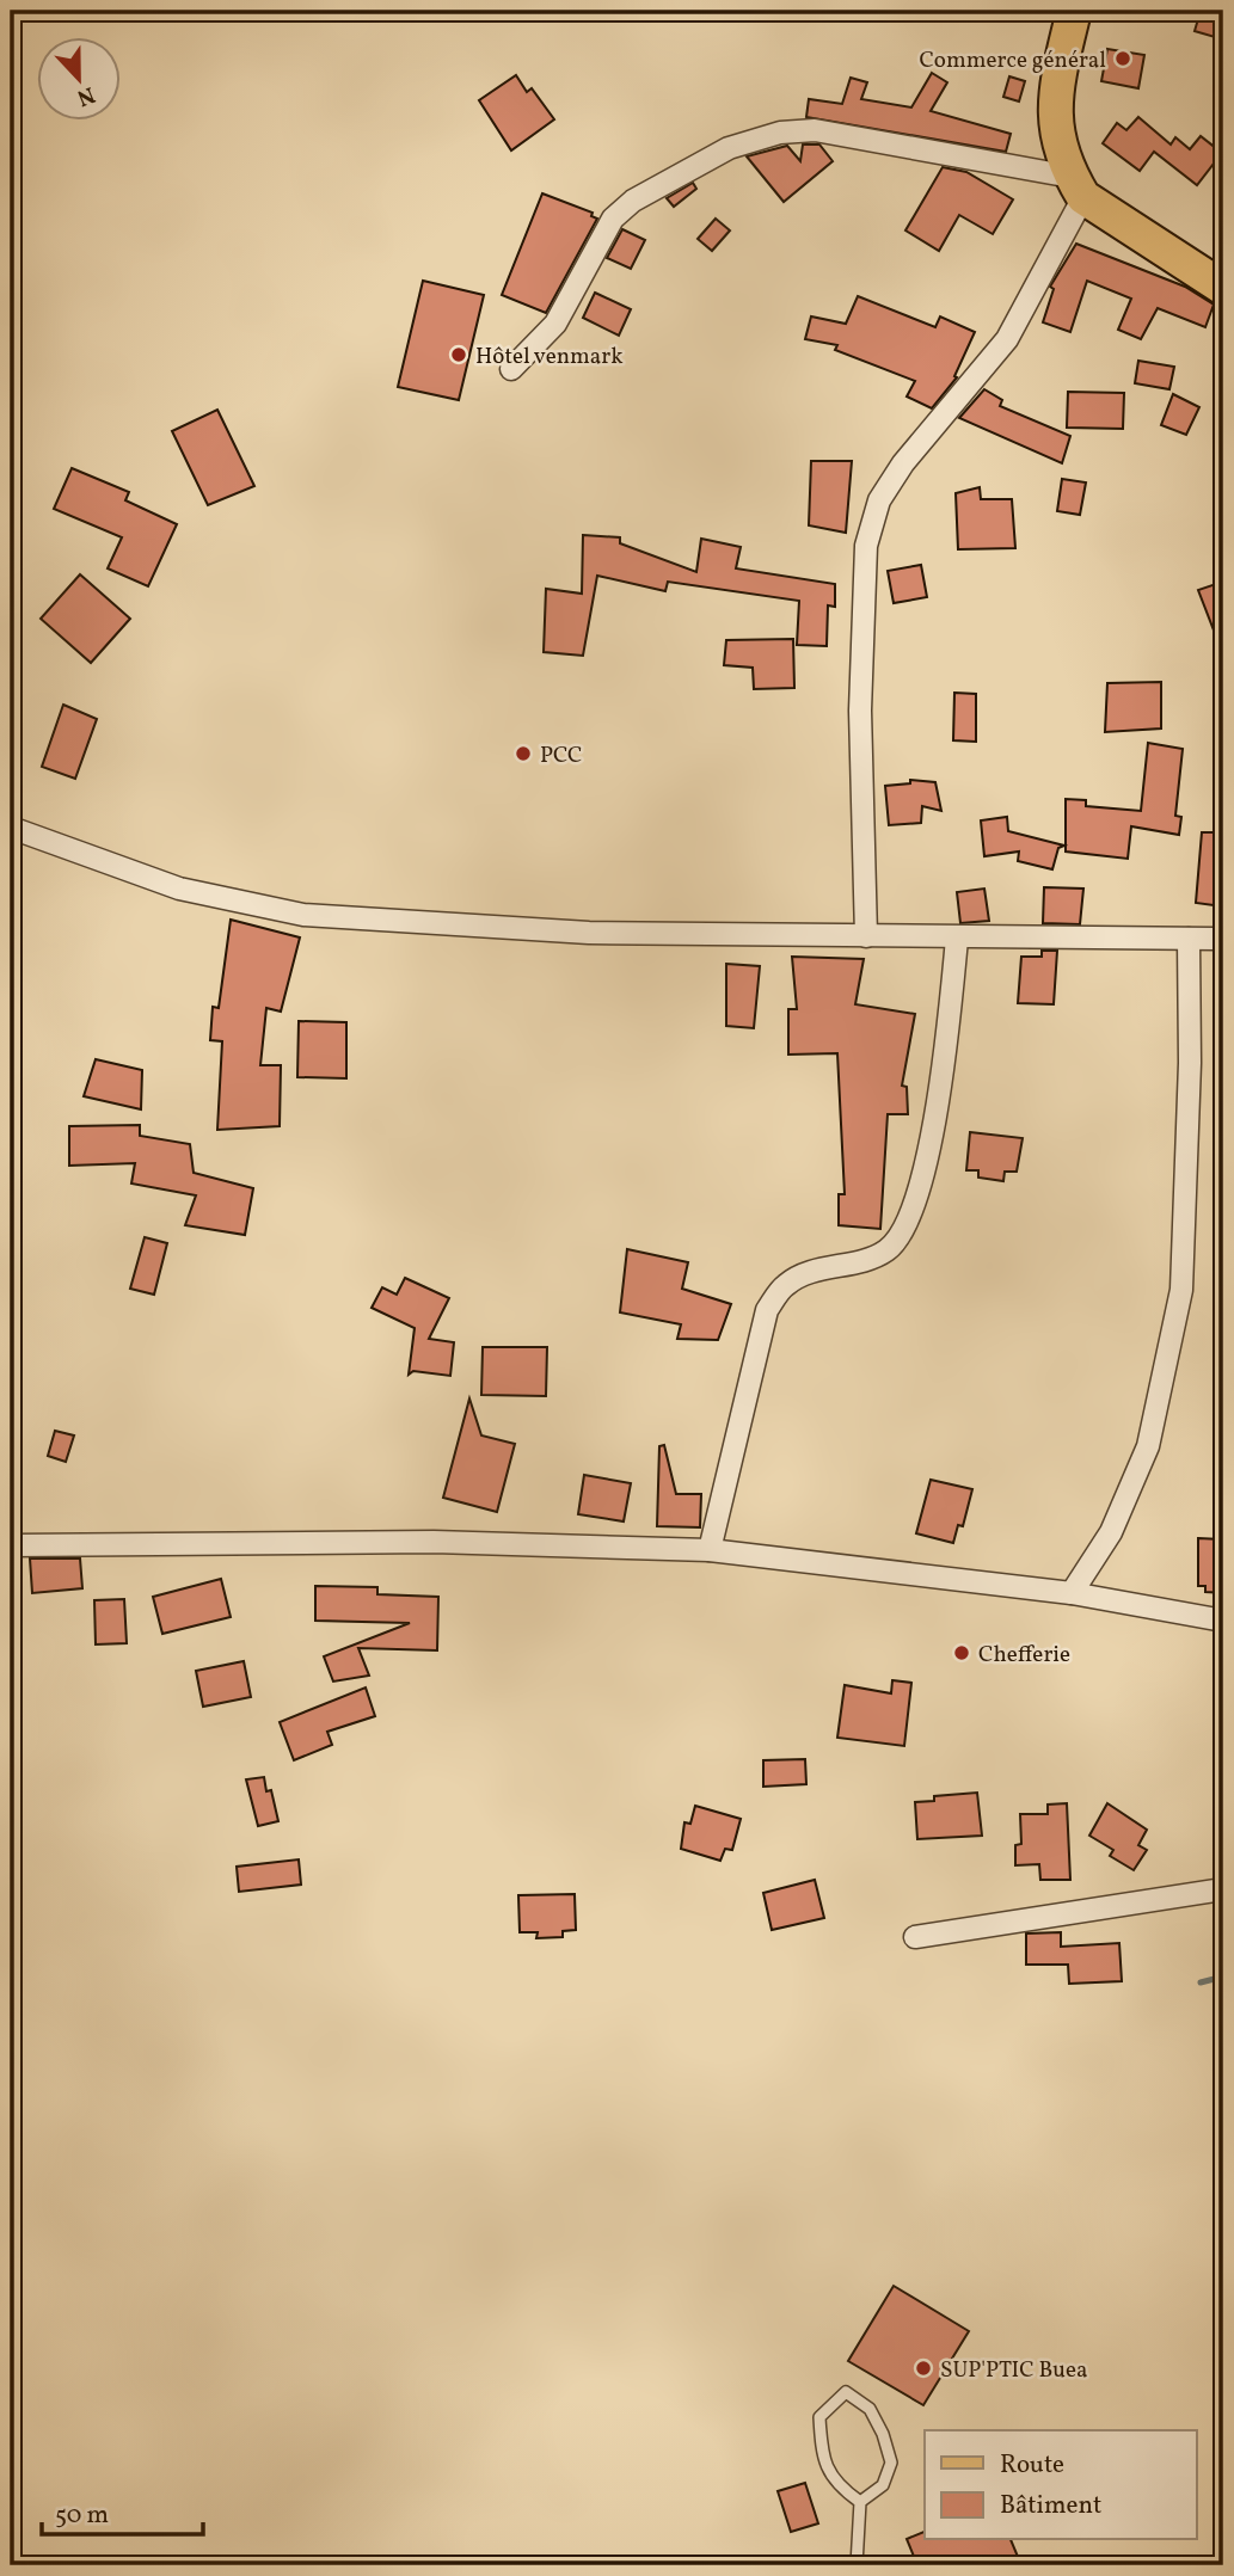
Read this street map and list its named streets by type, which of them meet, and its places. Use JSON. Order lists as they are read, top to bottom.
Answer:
{
  "places": [
    "Commerce général",
    "Hôtel venmark",
    "PCC",
    "Chefferie",
    "SUP'PTIC Buea"
  ],
  "legend": ["Route", "Bâtiment"],
  "scale_bar": "50 m",
  "north": "bottom"
}
